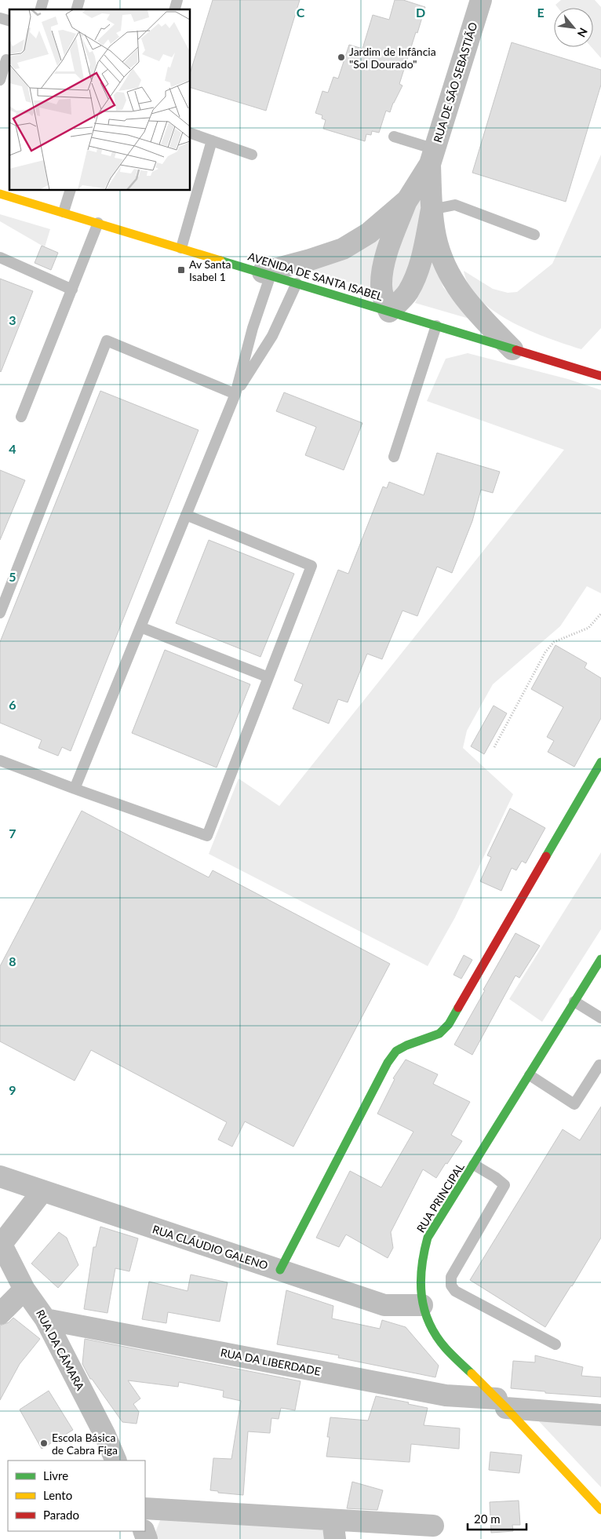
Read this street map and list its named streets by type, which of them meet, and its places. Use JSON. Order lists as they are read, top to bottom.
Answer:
{
  "streets": {
    "street": [
      "RUA DE SÃO SEBASTIÃO",
      "AVENIDA DE SANTA ISABEL",
      "RUA PRINCIPAL",
      "RUA CLÁUDIO GALENO",
      "RUA DA CÂMARA",
      "RUA DA LIBERDADE"
    ]
  },
  "crossings": [
    ["RUA DE SÃO SEBASTIÃO", "AVENIDA DE SANTA ISABEL"],
    ["RUA PRINCIPAL", "RUA CLÁUDIO GALENO"],
    ["RUA PRINCIPAL", "RUA DA LIBERDADE"],
    ["RUA DA CÂMARA", "RUA DA LIBERDADE"]
  ],
  "places": {
    "other": ["Jardim de Infância \"Sol Dourado\"", "Escola Básica de Cabra Figa"],
    "transit": ["Av Santa Isabel 1"]
  },
  "legend": ["Livre", "Lento", "Parado"],
  "scale_bar": "20 m",
  "north": "bottom right",
  "grid": {
    "columns": ["C", "D", "E"],
    "rows": [
      "3",
      "4",
      "5",
      "6",
      "7",
      "8",
      "9"
    ]
  }
}
